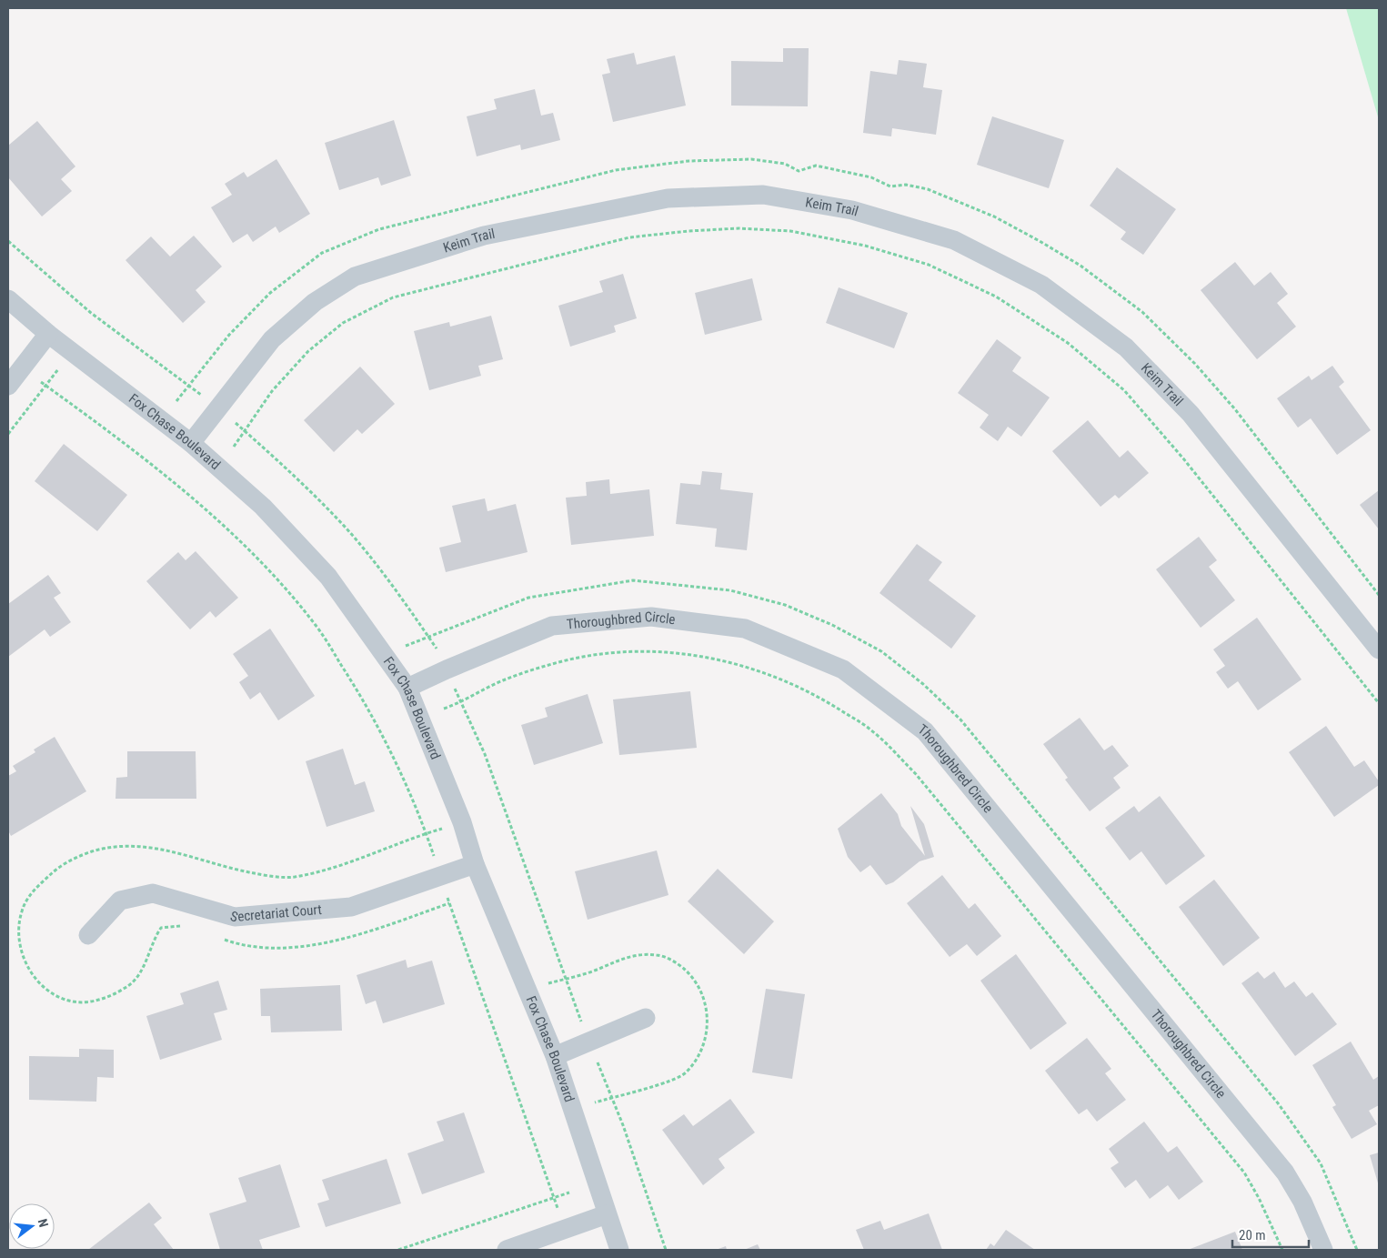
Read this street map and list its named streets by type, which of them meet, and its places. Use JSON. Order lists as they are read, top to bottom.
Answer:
{
  "streets": {
    "street": [
      "Keim Trail",
      "Fox Chase Boulevard",
      "Thoroughbred Circle",
      "Secretariat Court"
    ]
  },
  "crossings": [
    ["Keim Trail", "Fox Chase Boulevard"],
    ["Fox Chase Boulevard", "Thoroughbred Circle"],
    ["Fox Chase Boulevard", "Secretariat Court"]
  ],
  "scale_bar": "20 m",
  "north": "right"
}
